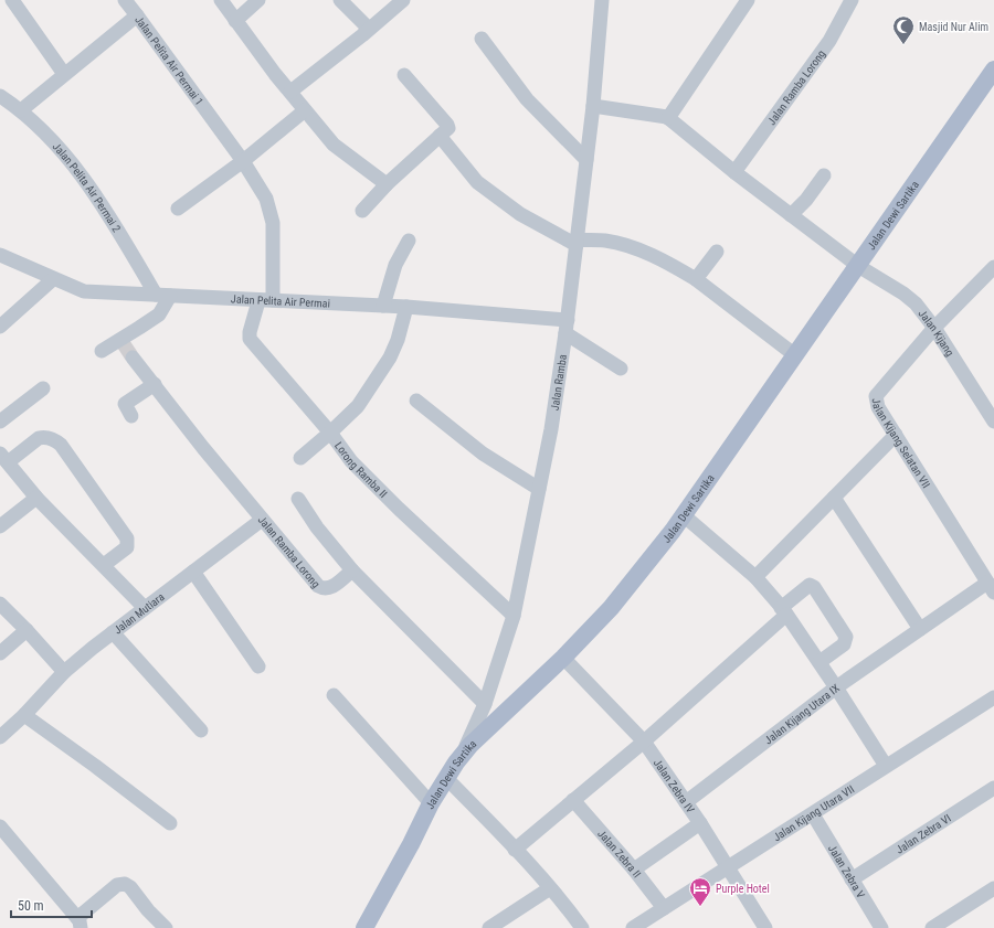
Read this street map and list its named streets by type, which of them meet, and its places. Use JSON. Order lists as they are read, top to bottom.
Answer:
{
  "streets": {
    "main road": ["Jalan Dewi Sartika"],
    "street": [
      "Jalan Pelita Air Permai 1",
      "Jalan Ramba Lorong",
      "Jalan Pelita Air Permai 2",
      "Jalan Pelita Air Permai",
      "Jalan Kijang",
      "Jalan Ramba",
      "Jalan Kijang Selatan VII",
      "Lorong Ramba II",
      "Jalan Mutiara",
      "Jalan Kijang Utara IX",
      "Jalan Zebra IV",
      "Jalan Kijang Utara VII",
      "Jalan Zebra VI",
      "Jalan Zebra II",
      "Jalan Zebra V"
    ]
  },
  "crossings": [
    ["Jalan Pelita Air Permai 1", "Jalan Pelita Air Permai 2"],
    ["Jalan Pelita Air Permai 1", "Jalan Pelita Air Permai"],
    ["Jalan Ramba Lorong", "Jalan Mutiara"],
    ["Jalan Pelita Air Permai 2", "Jalan Pelita Air Permai"],
    ["Jalan Dewi Sartika", "Jalan Kijang"],
    ["Jalan Dewi Sartika", "Jalan Ramba"],
    ["Jalan Dewi Sartika", "Jalan Zebra IV"],
    ["Jalan Pelita Air Permai", "Jalan Ramba"],
    ["Jalan Pelita Air Permai", "Lorong Ramba II"],
    ["Jalan Kijang", "Jalan Kijang Selatan VII"],
    ["Jalan Ramba", "Lorong Ramba II"],
    ["Jalan Kijang Selatan VII", "Jalan Kijang Utara IX"],
    ["Jalan Kijang Utara IX", "Jalan Zebra IV"],
    ["Jalan Zebra IV", "Jalan Kijang Utara VII"],
    ["Jalan Kijang Utara VII", "Jalan Zebra II"],
    ["Jalan Kijang Utara VII", "Jalan Zebra V"],
    ["Jalan Zebra VI", "Jalan Zebra V"]
  ],
  "places": {
    "mosque": ["Masjid Nur Alim"],
    "hotel": ["Purple Hotel"]
  },
  "scale_bar": "50 m"
}
